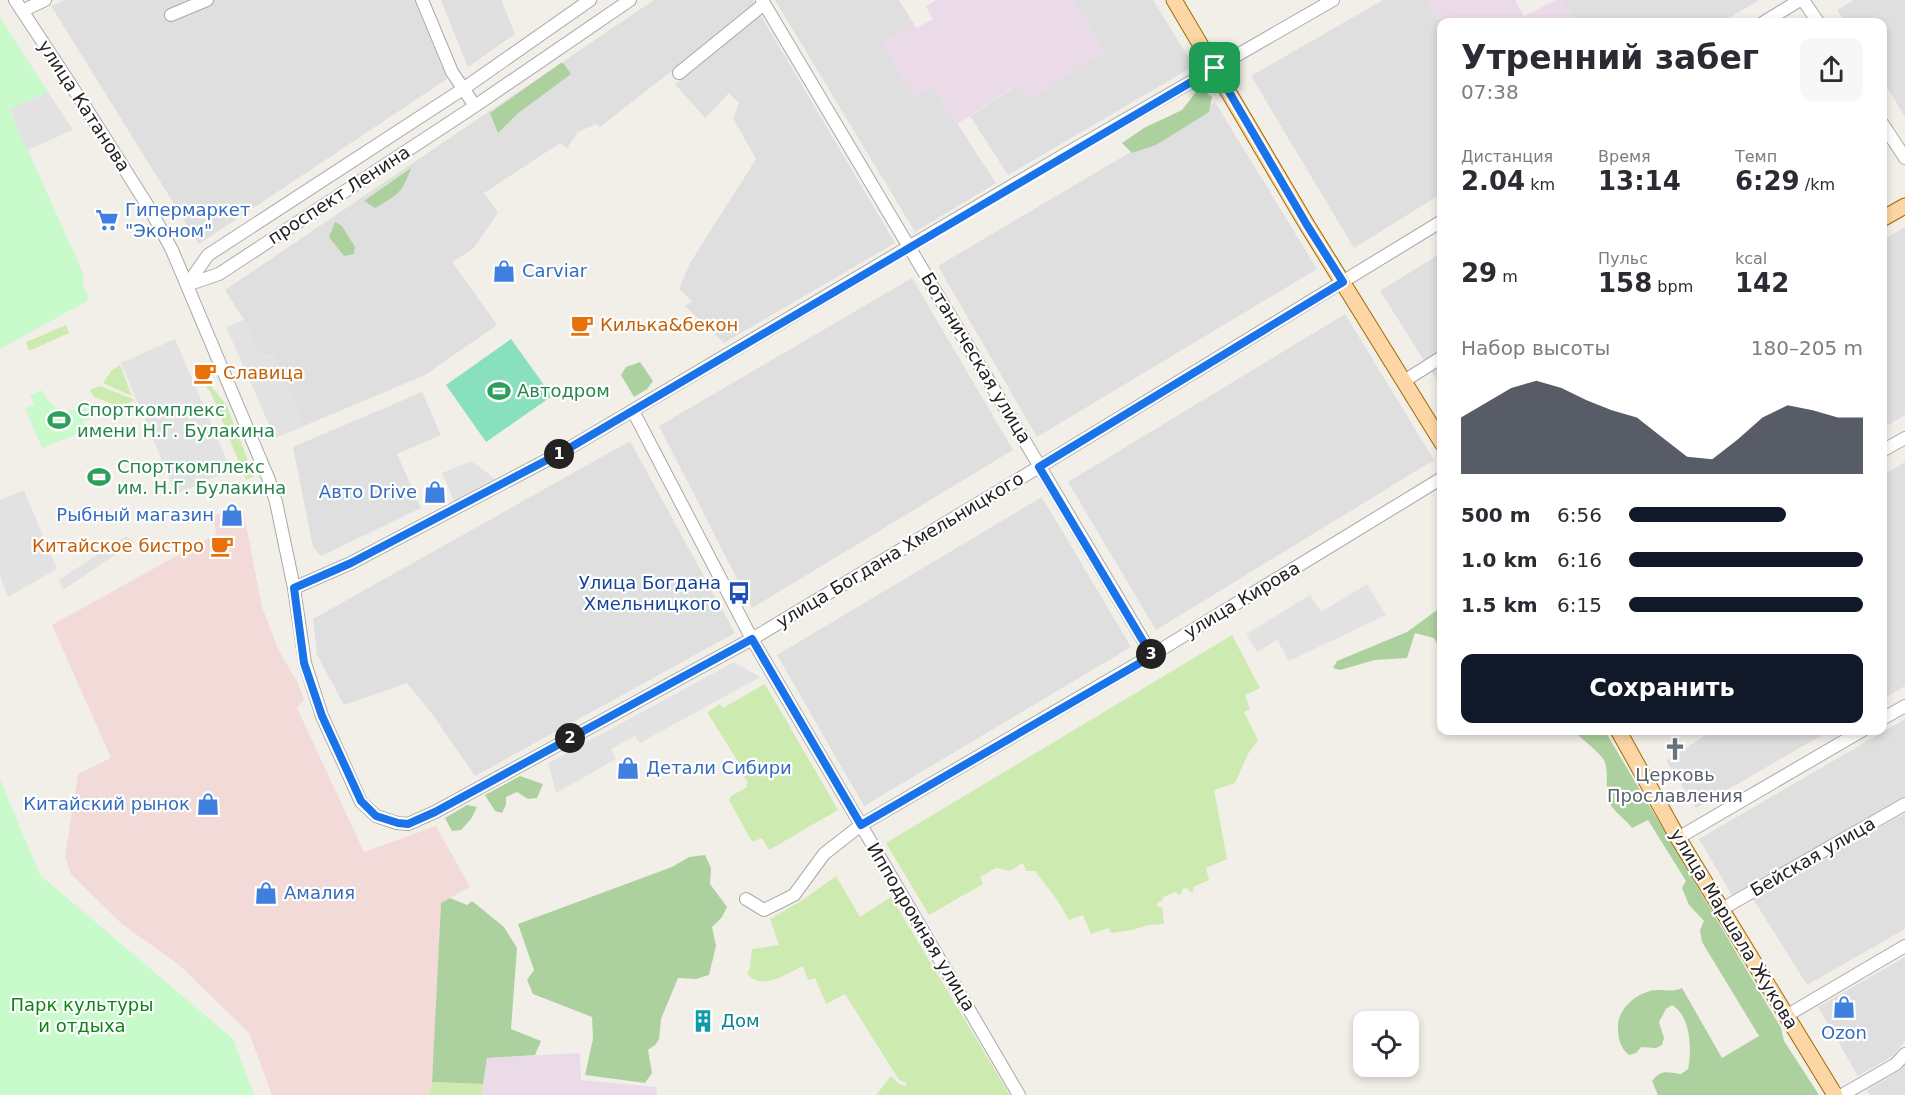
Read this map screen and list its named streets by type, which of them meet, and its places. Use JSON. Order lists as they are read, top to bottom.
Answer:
{
  "streets": {
    "main road": ["улица Маршала Жукова"],
    "street": [
      "улица Катанова",
      "проспект Ленина",
      "Ботаническая улица",
      "улица Богдана Хмельницкого",
      "улица Кирова",
      "Бейская улица",
      "Ипподромная улица"
    ]
  },
  "crossings": [
    ["улица Катанова", "проспект Ленина"],
    ["улица Катанова", "улица Богдана Хмельницкого"],
    ["Ботаническая улица", "улица Богдана Хмельницкого"],
    ["Ботаническая улица", "улица Кирова"],
    ["улица Богдана Хмельницкого", "Ипподромная улица"],
    ["улица Кирова", "Ипподромная улица"],
    ["Бейская улица", "улица Маршала Жукова"]
  ],
  "parks": ["Парк культуры и отдыха"],
  "places": {
    "supermarket": ["Гипермаркет \"Эконом\""],
    "shop": [
      "Carviar",
      "Авто Drive",
      "Рыбный магазин",
      "Детали Сибири",
      "Китайский рынок",
      "Амалия",
      "Ozon"
    ],
    "cafe": ["Килька&бекон", "Славица", "Китайское бистро"],
    "sports": ["Автодром", "Спорткомплекс имени Н.Г. Булакина", "Спорткомплекс им. Н.Г. Булакина"],
    "bus stop": ["Улица Богдана Хмельницкого"],
    "church": ["Церковь Прославления"],
    "building": ["Дом"]
  },
  "page": {
    "heading": ["Утренний забег", "07:38"],
    "stats": [
      ["Дистанция", "2.04 km"],
      ["Время", "13:14"],
      ["Темп", "6:29 /km"],
      ["29 m"],
      ["Пульс", "158 bpm"],
      ["kcal", "142"]
    ],
    "chart": ["Набор высоты", "180–205 m"],
    "pins": ["1", "3", "2"],
    "list": [
      {
        "name": "500 m",
        "note": "6:56"
      },
      {
        "name": "1.0 km",
        "note": "6:16"
      },
      {
        "name": "1.5 km",
        "note": "6:15"
      }
    ],
    "buttons": "Сохранить"
  }
}
